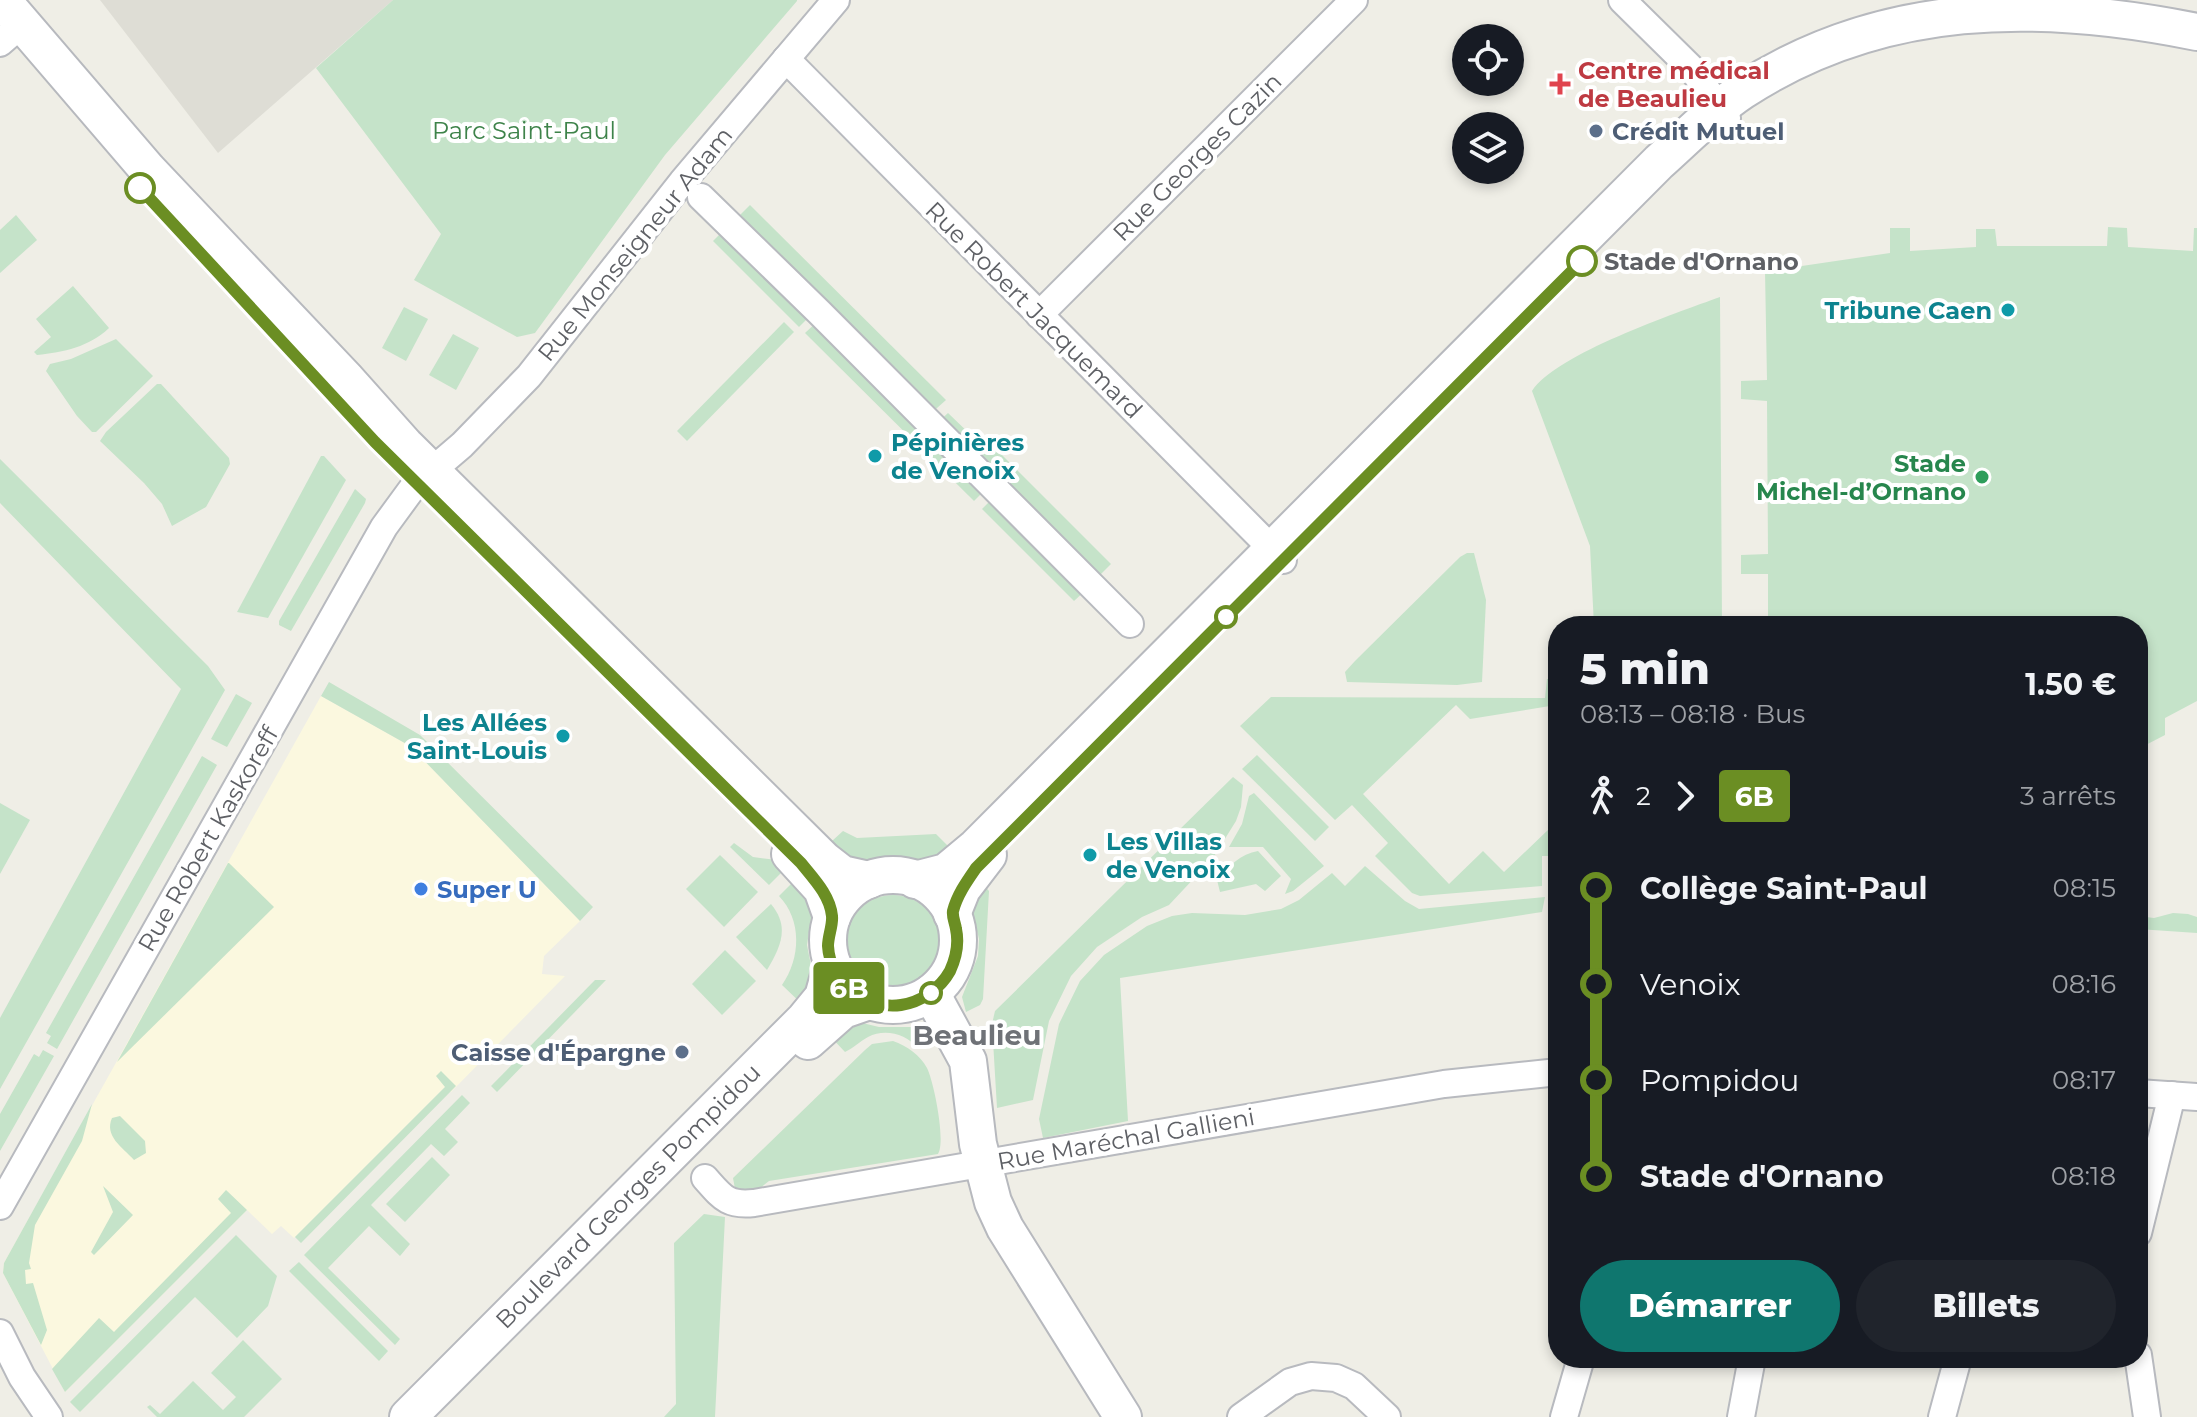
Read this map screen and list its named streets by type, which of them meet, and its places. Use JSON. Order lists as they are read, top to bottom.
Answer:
{
  "streets": {
    "street": [
      "Rue Georges Cazin",
      "Rue Monseigneur Adam",
      "Rue Robert Jacquemard",
      "Rue Robert Kaskoreff",
      "Rue Maréchal Gallieni",
      "Boulevard Georges Pompidou"
    ]
  },
  "crossings": [
    ["Rue Georges Cazin", "Rue Robert Jacquemard"],
    ["Rue Monseigneur Adam", "Rue Robert Jacquemard"],
    ["Rue Monseigneur Adam", "Rue Robert Kaskoreff"]
  ],
  "districts": ["Beaulieu"],
  "parks": ["Parc Saint-Paul"],
  "places": {
    "health": ["Centre médical de Beaulieu"],
    "other": [
      "Crédit Mutuel",
      "Stade d'Ornano",
      "Tribune Caen",
      "Pépinières de Venoix",
      "Stade Michel-d’Ornano",
      "Les Allées Saint-Louis",
      "Les Villas de Venoix",
      "Super U",
      "Caisse d'Épargne"
    ]
  },
  "lines": ["bus line 6B"],
  "page": {
    "on_map": "6B",
    "heading": ["5 min", "08:13 – 08:18 · Bus", "1.50 €"],
    "legs": ["2", "6B", "3 arrêts"],
    "list": [
      {
        "name": "Collège Saint-Paul",
        "value": "08:15"
      },
      {
        "name": "Venoix",
        "value": "08:16"
      },
      {
        "name": "Pompidou",
        "value": "08:17"
      },
      {
        "name": "Stade d'Ornano",
        "value": "08:18"
      }
    ],
    "buttons": ["Démarrer", "Billets"]
  }
}
